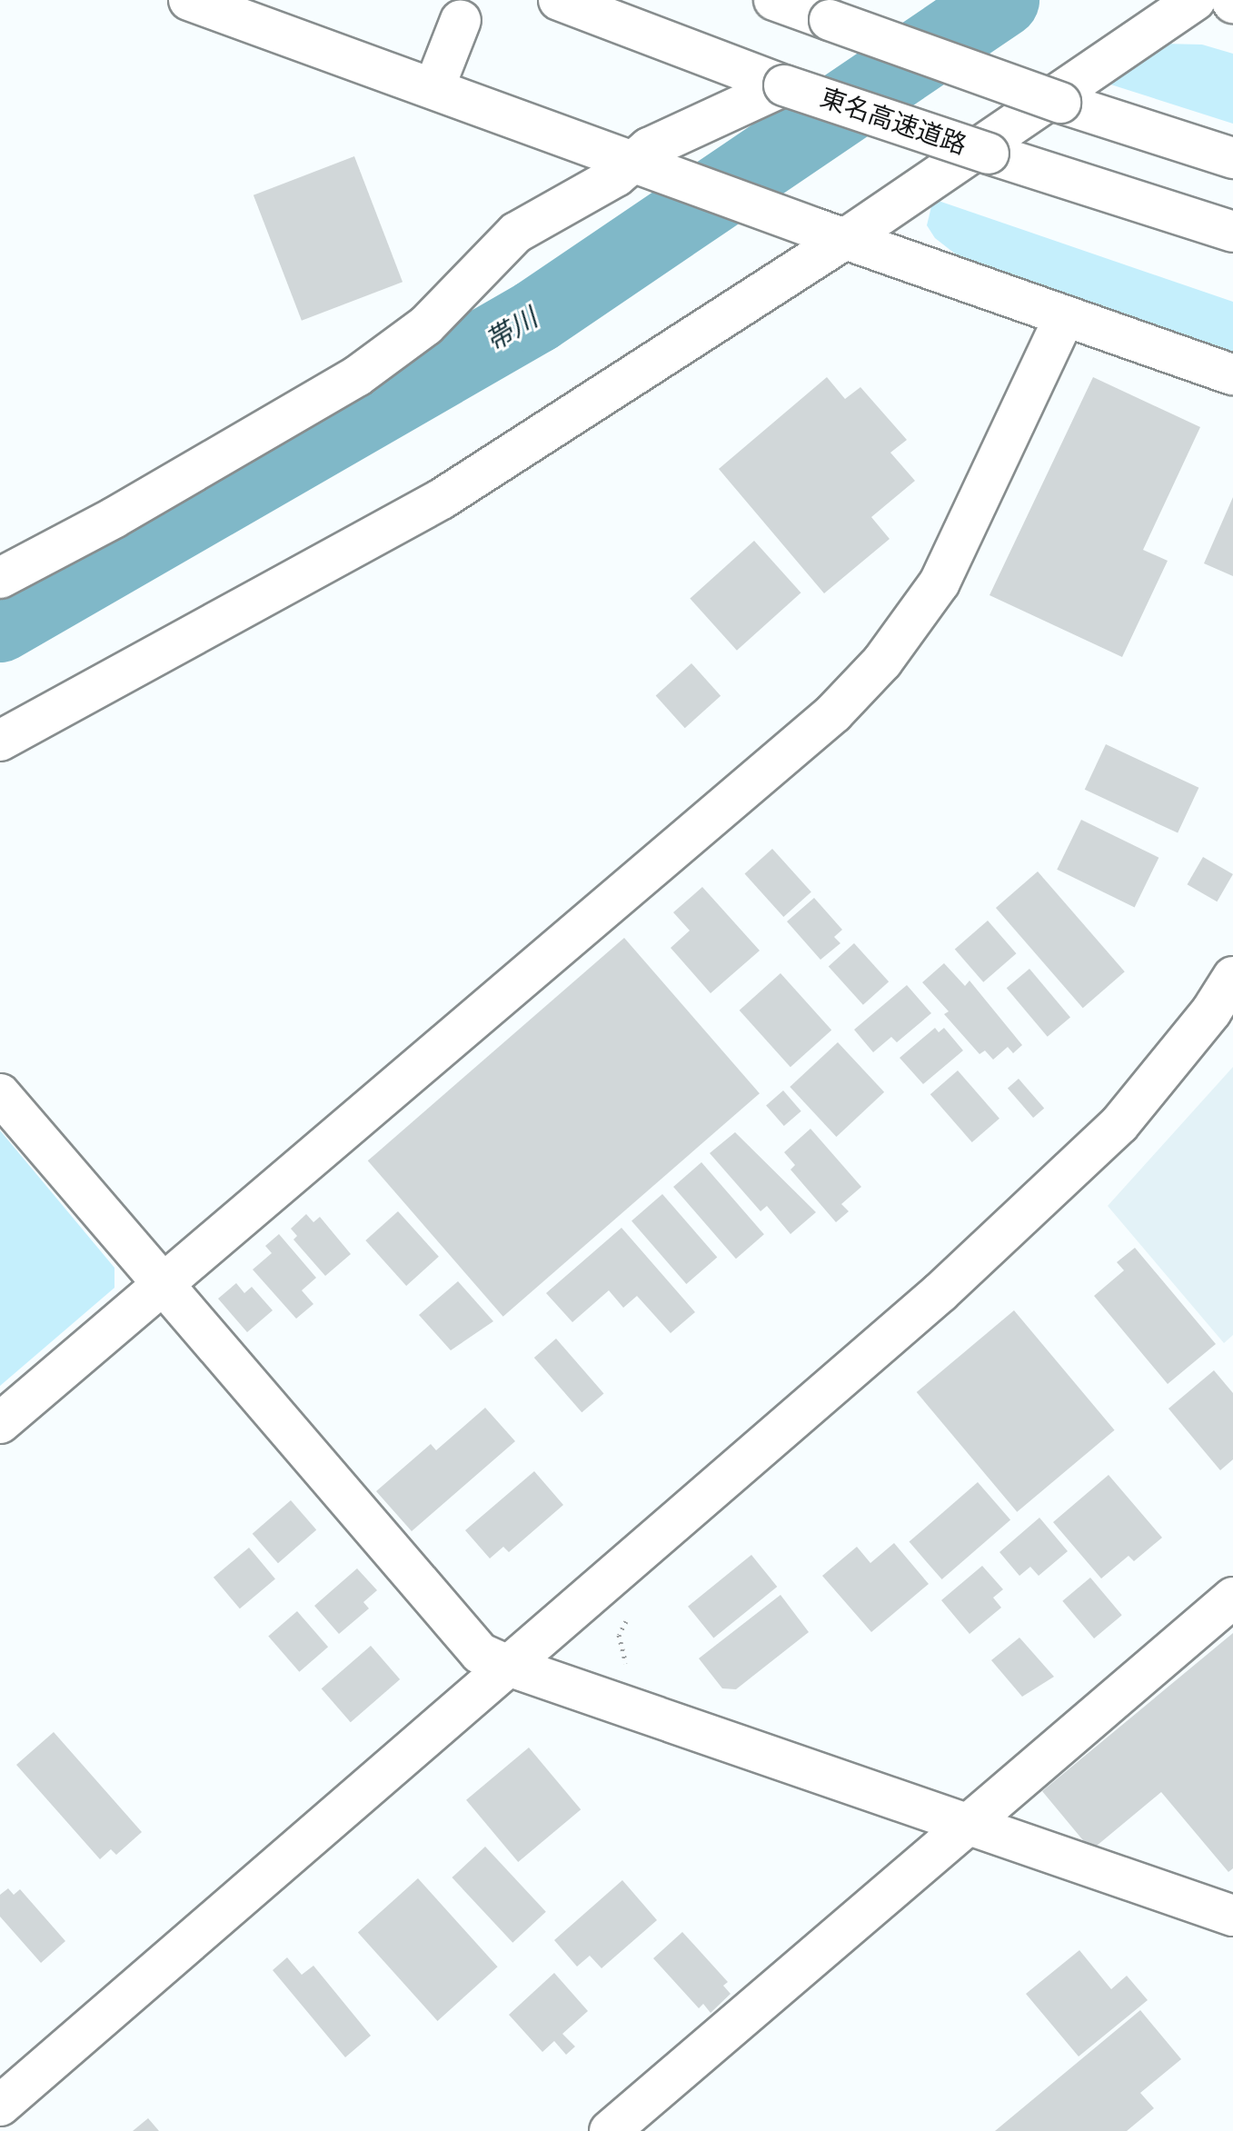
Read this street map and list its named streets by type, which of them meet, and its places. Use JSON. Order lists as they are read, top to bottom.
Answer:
{
  "streets": {
    "main road": ["東名高速道路"]
  },
  "water": ["帯川"]
}
